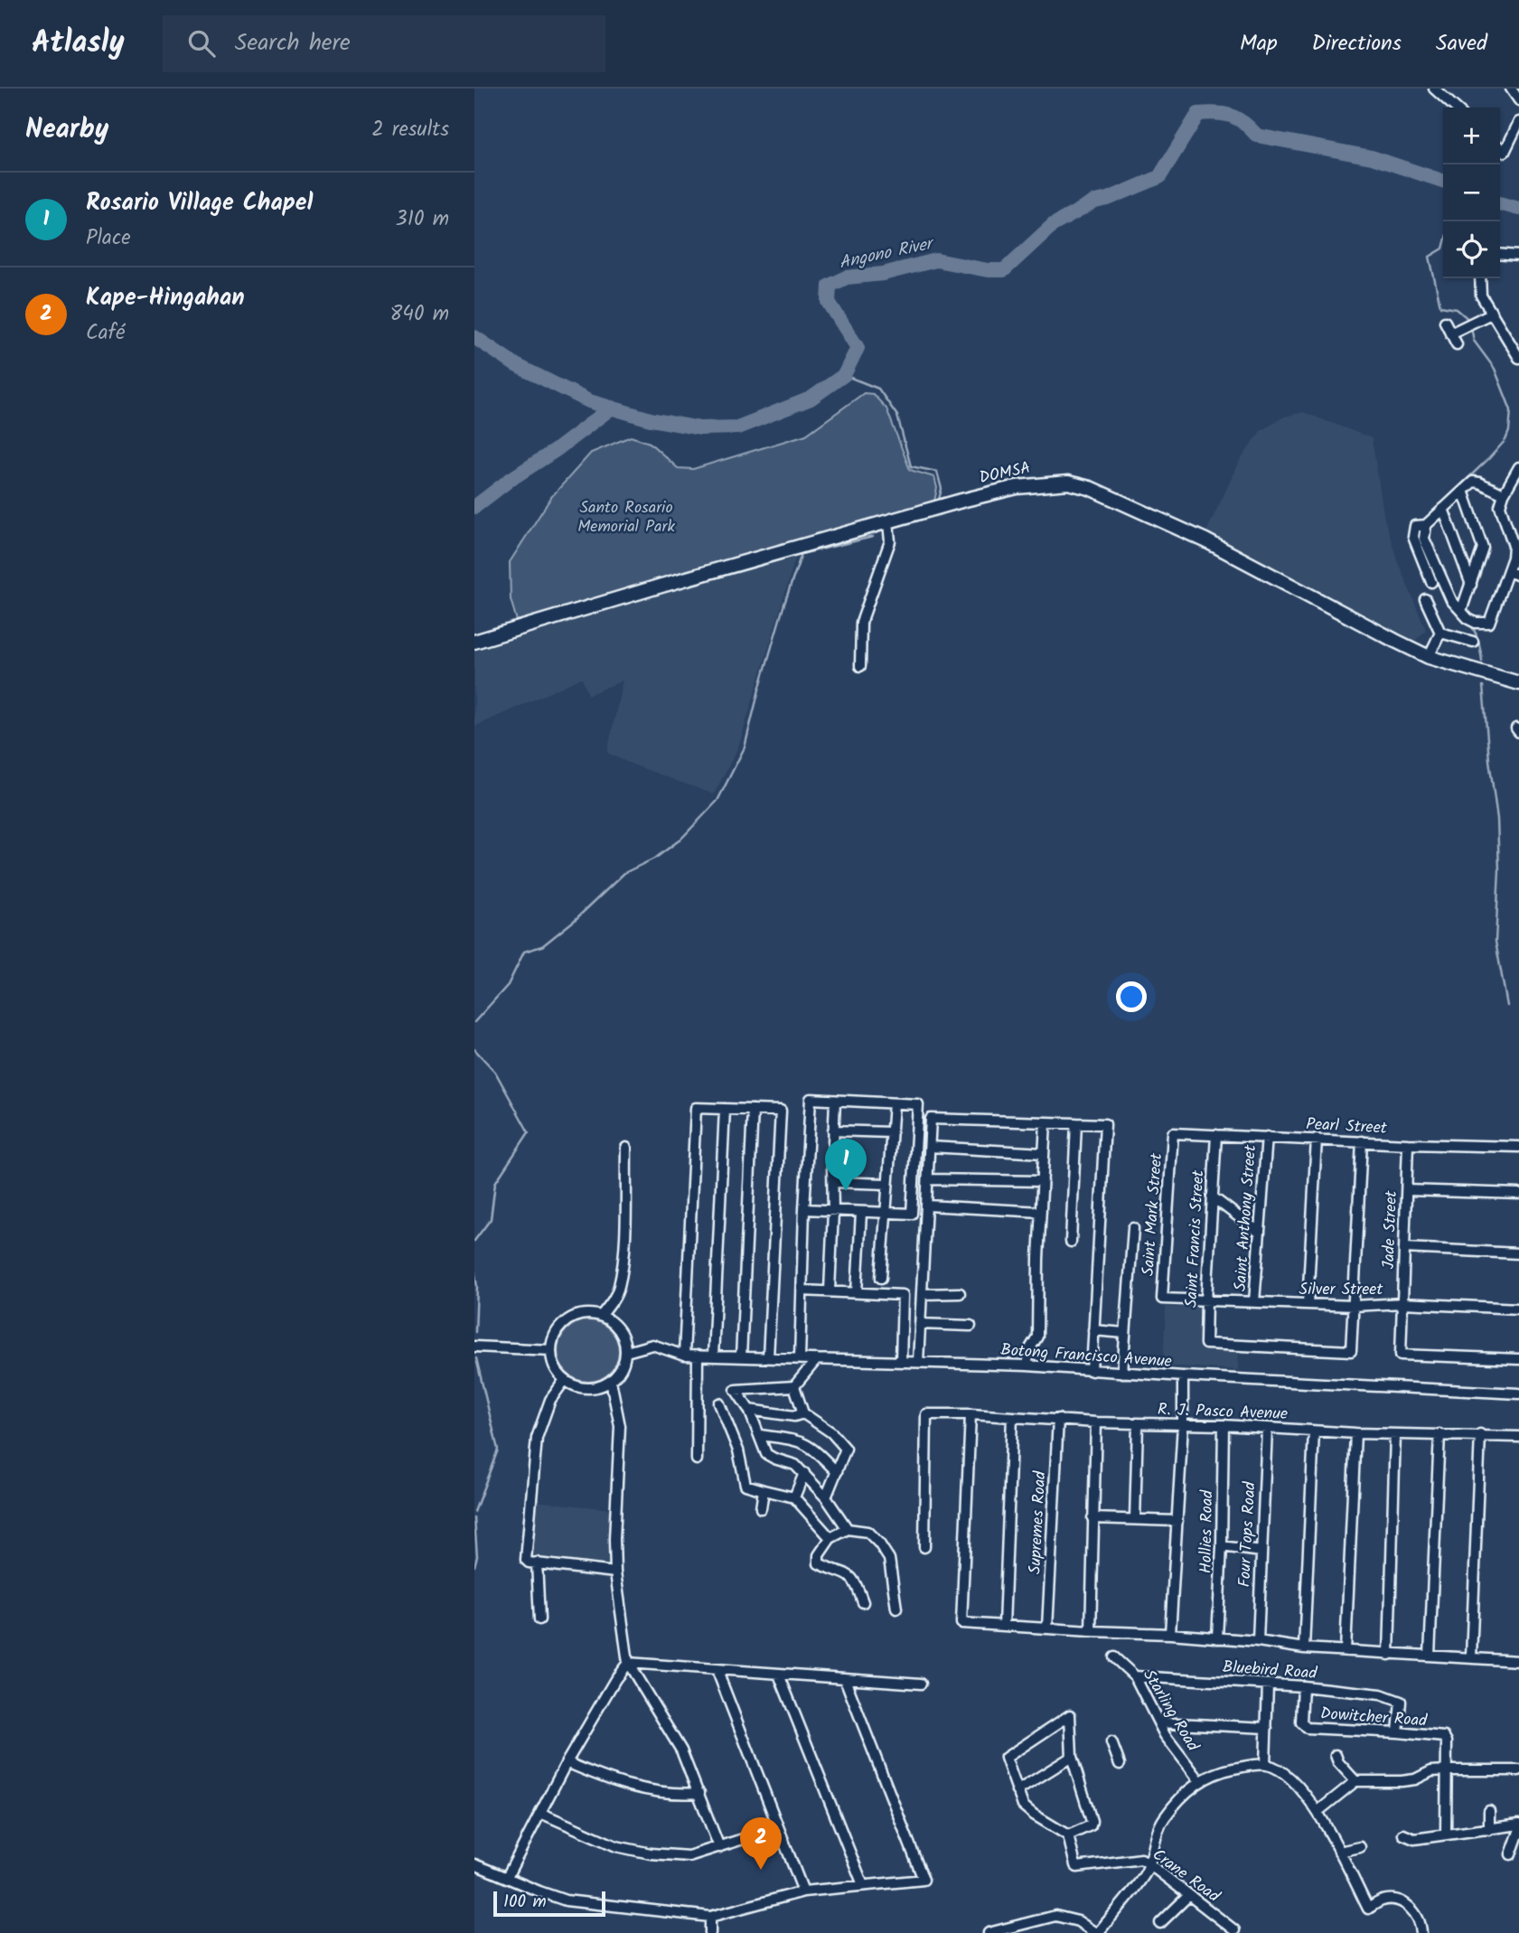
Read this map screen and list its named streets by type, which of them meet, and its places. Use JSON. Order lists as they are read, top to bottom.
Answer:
{
  "streets": {
    "main road": ["DOMSA"],
    "street": [
      "Pearl Street",
      "Saint Mark Street",
      "Saint Anthony Street",
      "Jade Street",
      "Saint Francis Street",
      "Silver Street",
      "Botong Francisco Avenue",
      "R. J. Pasco Avenue",
      "Supremes Road",
      "Hollies Road",
      "Four Tops Road",
      "Bluebird Road",
      "Starling Road",
      "Dowitcher Road",
      "Crane Road"
    ]
  },
  "crossings": [
    ["Pearl Street", "Saint Mark Street"],
    ["Pearl Street", "Saint Anthony Street"],
    ["Pearl Street", "Jade Street"],
    ["Pearl Street", "Saint Francis Street"],
    ["Saint Mark Street", "Silver Street"],
    ["Saint Anthony Street", "Silver Street"],
    ["Jade Street", "Silver Street"],
    ["Saint Francis Street", "Silver Street"],
    ["R. J. Pasco Avenue", "Supremes Road"],
    ["R. J. Pasco Avenue", "Hollies Road"],
    ["R. J. Pasco Avenue", "Four Tops Road"],
    ["Bluebird Road", "Starling Road"],
    ["Bluebird Road", "Dowitcher Road"]
  ],
  "water": ["Angono River"],
  "parks": ["Santo Rosario Memorial Park"],
  "scale_bar": "100 m",
  "page": {
    "header": "Atlasly",
    "search": "Search here",
    "nav": ["Map", "Directions", "Saved"],
    "heading": ["Nearby", "2 results"],
    "map_buttons": ["+", "−"],
    "list": [
      {
        "mark": "1",
        "name": "Rosario Village Chapel",
        "note": "Place",
        "value": "310 m"
      },
      {
        "mark": "2",
        "name": "Kape-Hingahan",
        "note": "Café",
        "value": "840 m"
      }
    ],
    "pins": ["1", "2"],
    "scale": "100 m"
  }
}
